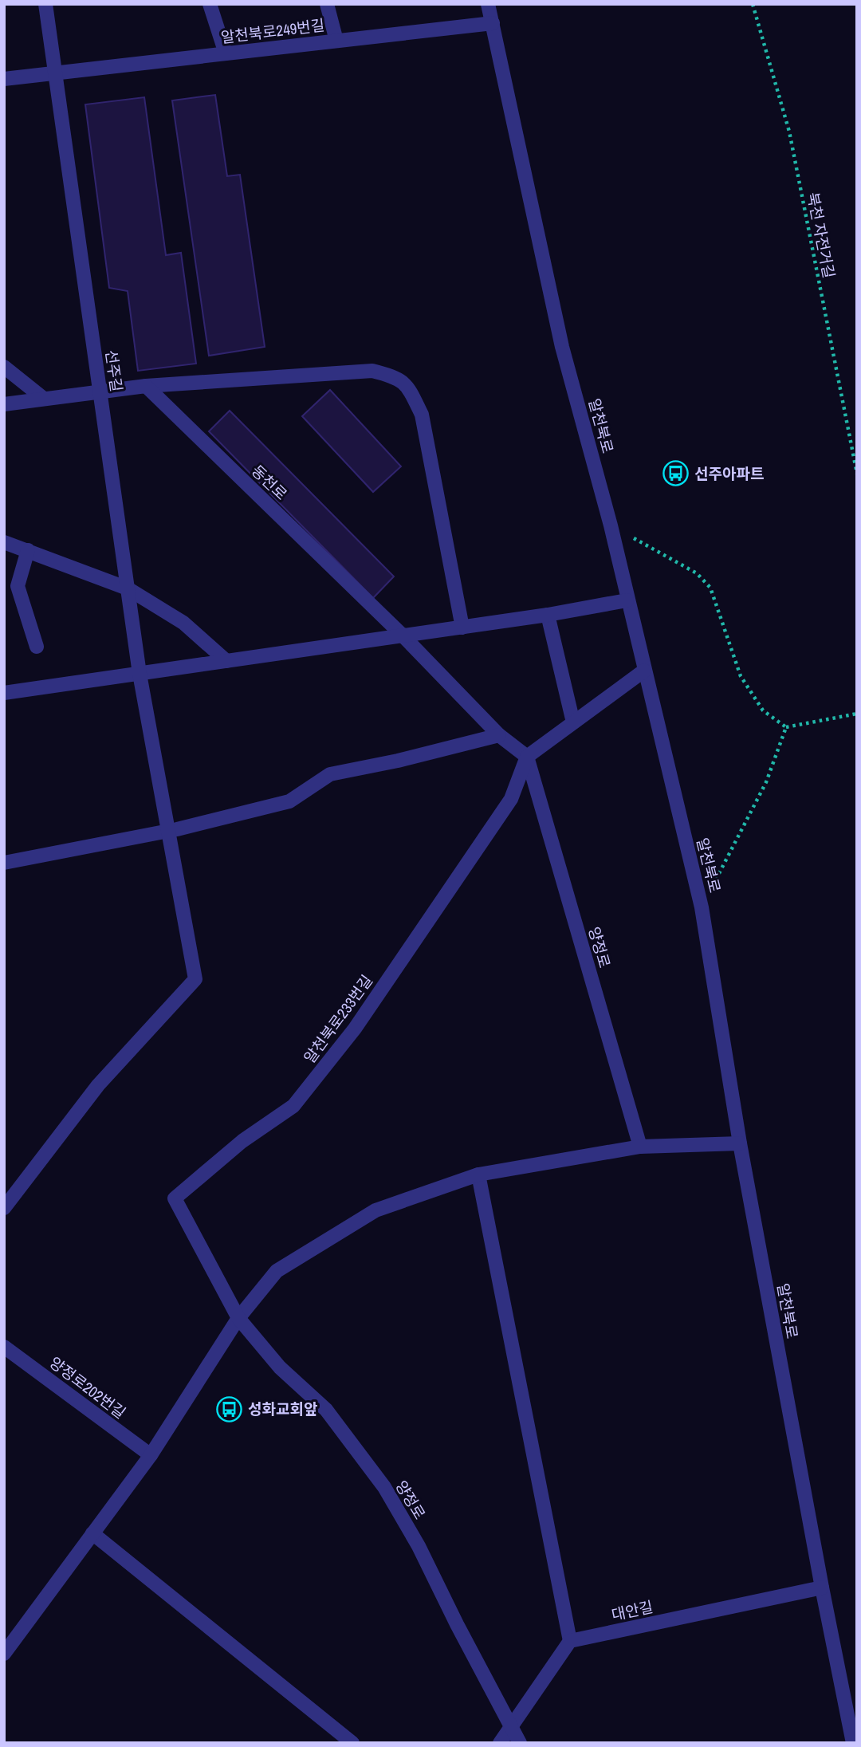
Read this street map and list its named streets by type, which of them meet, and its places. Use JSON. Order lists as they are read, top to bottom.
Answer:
{
  "streets": {
    "street": [
      "알천북로249번길",
      "선주길",
      "알천북로",
      "동천로",
      "양정로",
      "알천북로233번길",
      "양정로202번길",
      "대안길"
    ],
    "path": ["북천 자전거길"]
  },
  "crossings": [
    ["알천북로249번길", "선주길"],
    ["알천북로249번길", "알천북로"],
    ["알천북로", "대안길"],
    ["동천로", "양정로"],
    ["동천로", "알천북로233번길"],
    ["양정로", "알천북로233번길"]
  ],
  "places": {
    "bus stop": ["선주아파트", "성화교회앞"]
  }
}
